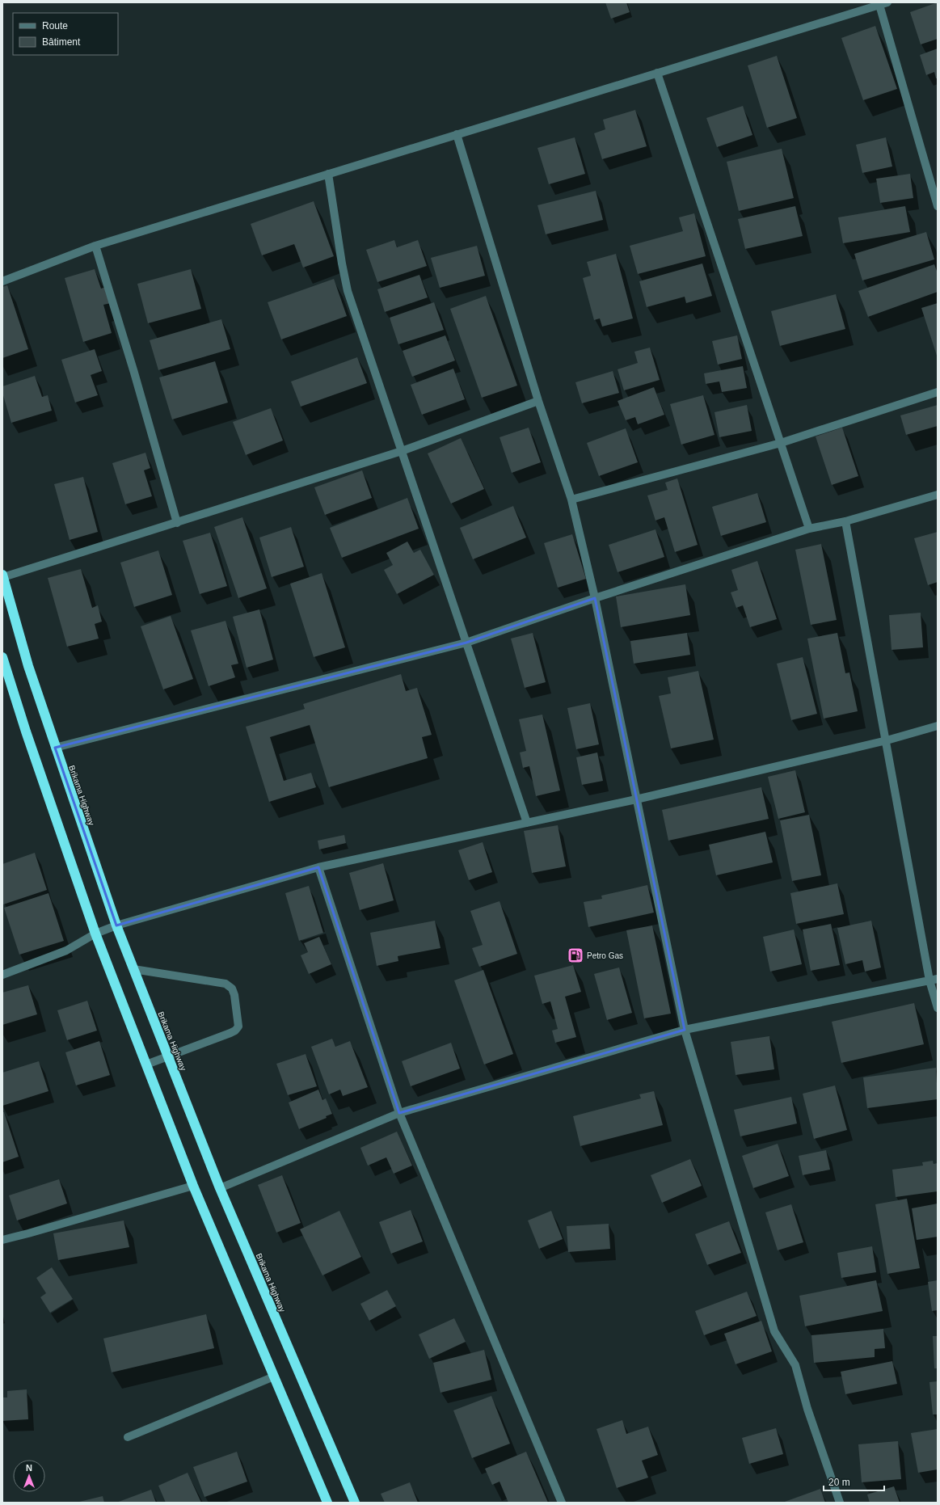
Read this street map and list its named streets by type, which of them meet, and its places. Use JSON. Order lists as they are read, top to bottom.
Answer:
{
  "streets": {
    "highway": ["Brikama Highway"]
  },
  "places": {
    "fuel station": ["Petro Gas"]
  },
  "legend": ["Route", "Bâtiment"],
  "scale_bar": "20 m",
  "north": "top"
}
